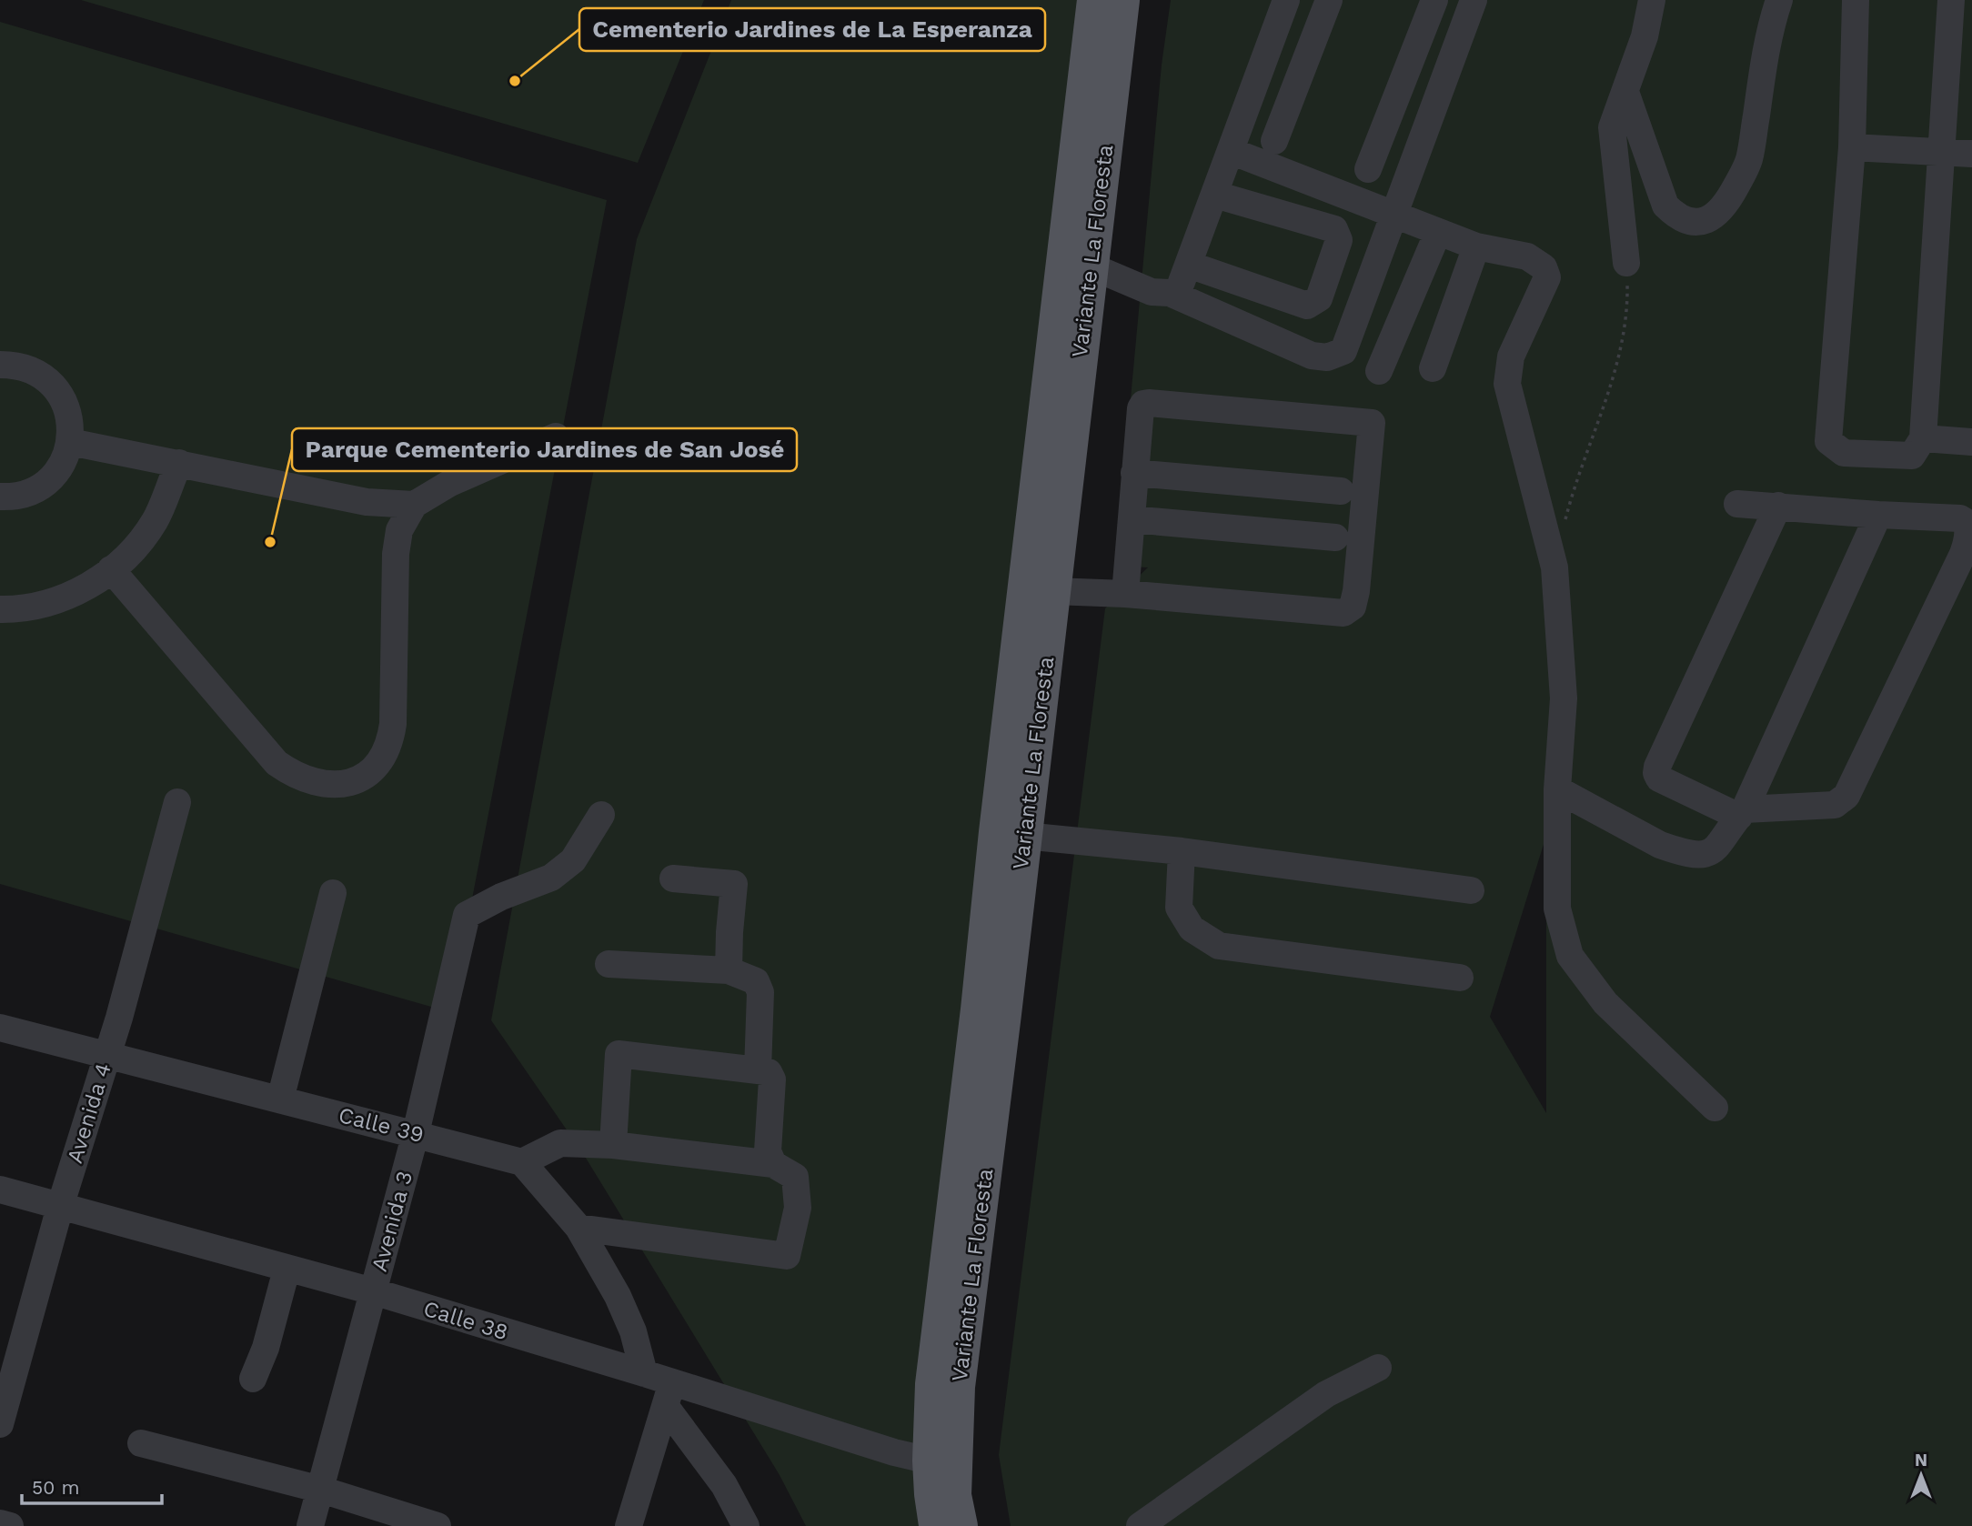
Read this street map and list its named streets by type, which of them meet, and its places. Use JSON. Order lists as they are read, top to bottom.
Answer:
{
  "streets": {
    "main road": ["Variante La Floresta"],
    "street": [
      "Avenida 4",
      "Calle 39",
      "Avenida 3",
      "Calle 38"
    ]
  },
  "crossings": [
    ["Variante La Floresta", "Calle 38"],
    ["Avenida 4", "Calle 39"],
    ["Avenida 4", "Calle 38"],
    ["Calle 39", "Avenida 3"],
    ["Avenida 3", "Calle 38"]
  ],
  "places": ["Cementerio Jardines de La Esperanza", "Parque Cementerio Jardines de San José"],
  "scale_bar": "50 m",
  "north": "top"
}
